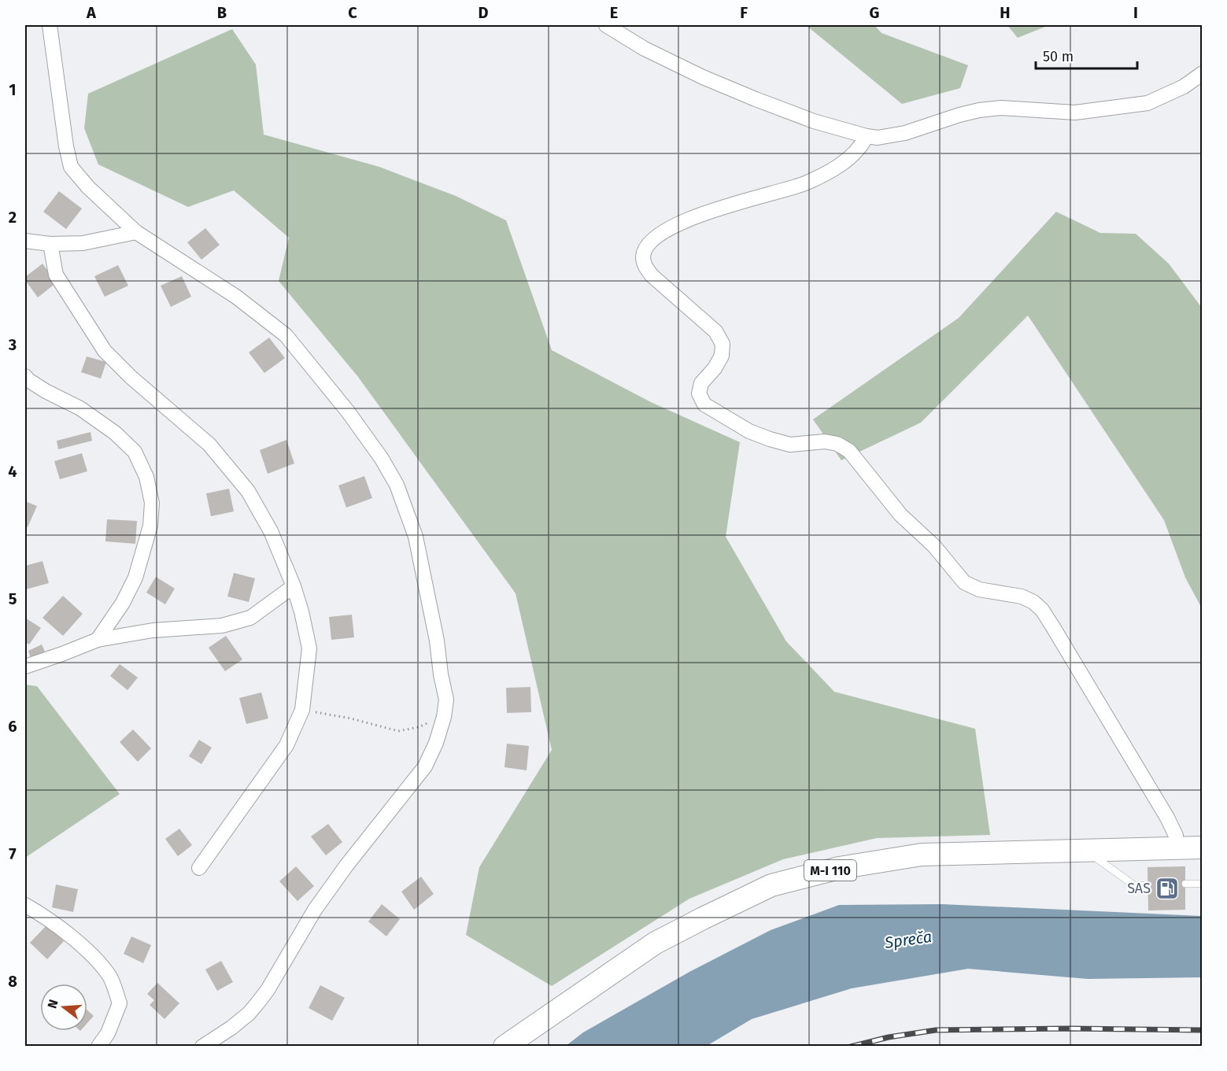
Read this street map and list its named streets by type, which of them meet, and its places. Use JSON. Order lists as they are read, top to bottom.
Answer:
{
  "streets": {
    "main road": ["M-I 110"]
  },
  "water": ["Spreča"],
  "places": {
    "fuel station": ["SAS"]
  },
  "scale_bar": "50 m",
  "north": "left",
  "grid": {
    "columns": [
      "A",
      "B",
      "C",
      "D",
      "E",
      "F",
      "G",
      "H",
      "I"
    ],
    "rows": [
      "1",
      "2",
      "3",
      "4",
      "5",
      "6",
      "7",
      "8"
    ]
  }
}
